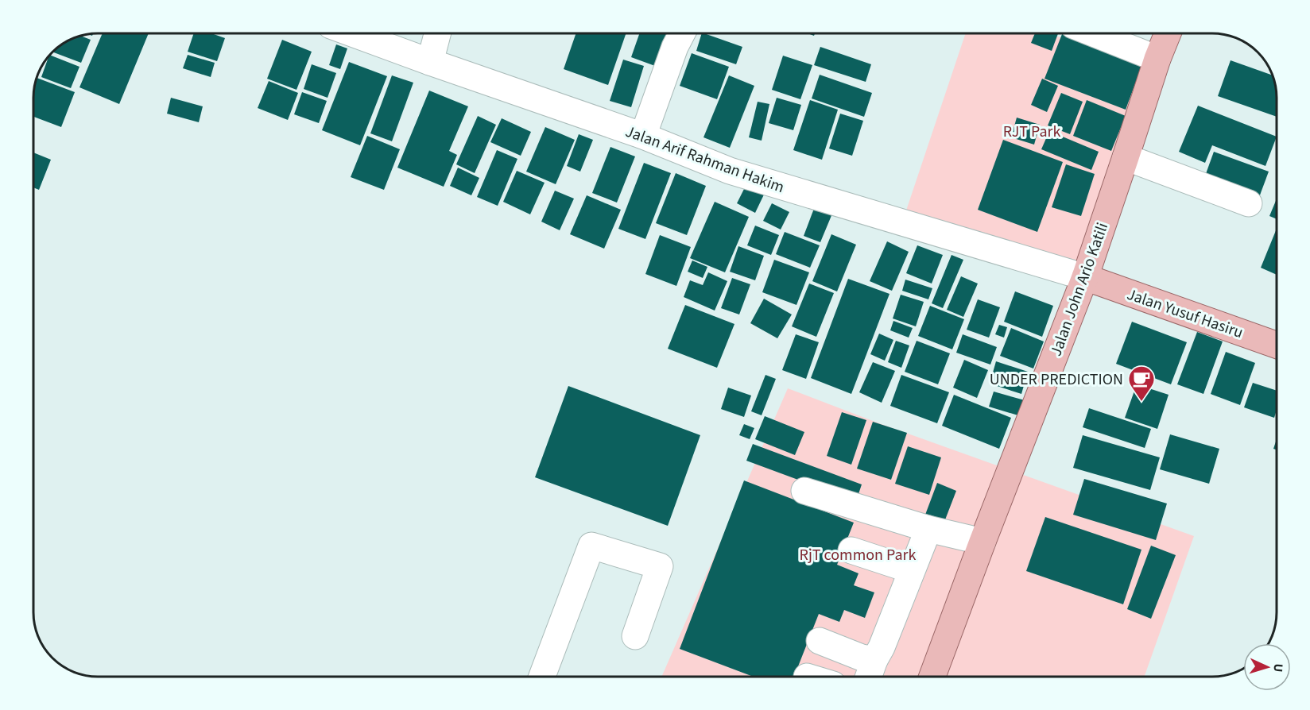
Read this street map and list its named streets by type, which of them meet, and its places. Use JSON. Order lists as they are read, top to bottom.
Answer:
{
  "streets": {
    "main road": ["Jalan John Ario Katili", "Jalan Yusuf Hasiru"],
    "street": ["Jalan Arif Rahman Hakim"]
  },
  "crossings": [
    ["Jalan Arif Rahman Hakim", "Jalan John Ario Katili"],
    ["Jalan Arif Rahman Hakim", "Jalan Yusuf Hasiru"],
    ["Jalan John Ario Katili", "Jalan Yusuf Hasiru"]
  ],
  "parks": ["RJT Park", "RjT common Park"],
  "places": {
    "cafe": ["UNDER PREDICTION"]
  },
  "north": "right"
}
